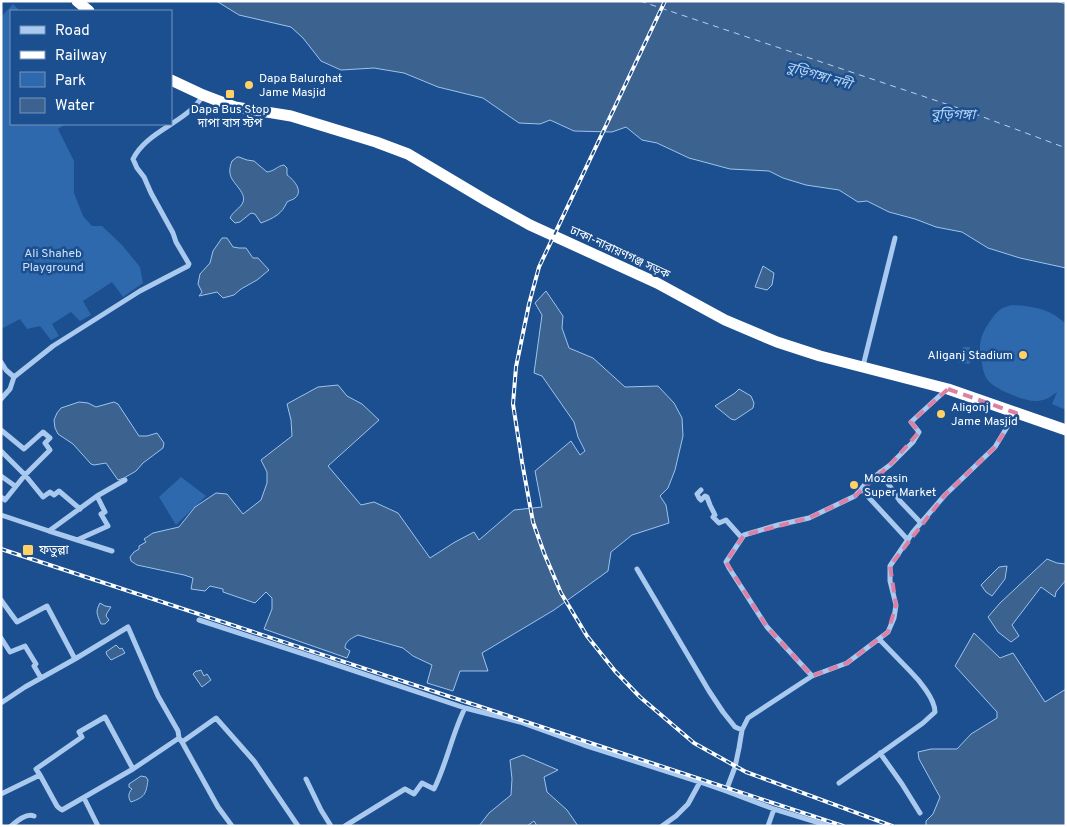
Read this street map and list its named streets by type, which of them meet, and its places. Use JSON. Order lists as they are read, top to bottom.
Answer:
{
  "streets": {
    "highway": ["ঢাকা-নারায়ণগঞ্জ সড়ক"]
  },
  "water": ["বুড়িগঙ্গা নদী", "বুড়িগঙ্গা"],
  "parks": ["Ali Shaheb Playground"],
  "places": {
    "other": [
      "Dapa Balurghat Jame Masjid",
      "Aliganj Stadium",
      "Aligonj Jame Masjid",
      "Mozasin Super Market"
    ],
    "transit": ["Dapa Bus Stop দাপা বাস স্টপ", "ফতুল্লা"]
  },
  "legend": [
    "Road",
    "Railway",
    "Park",
    "Water"
  ]
}
